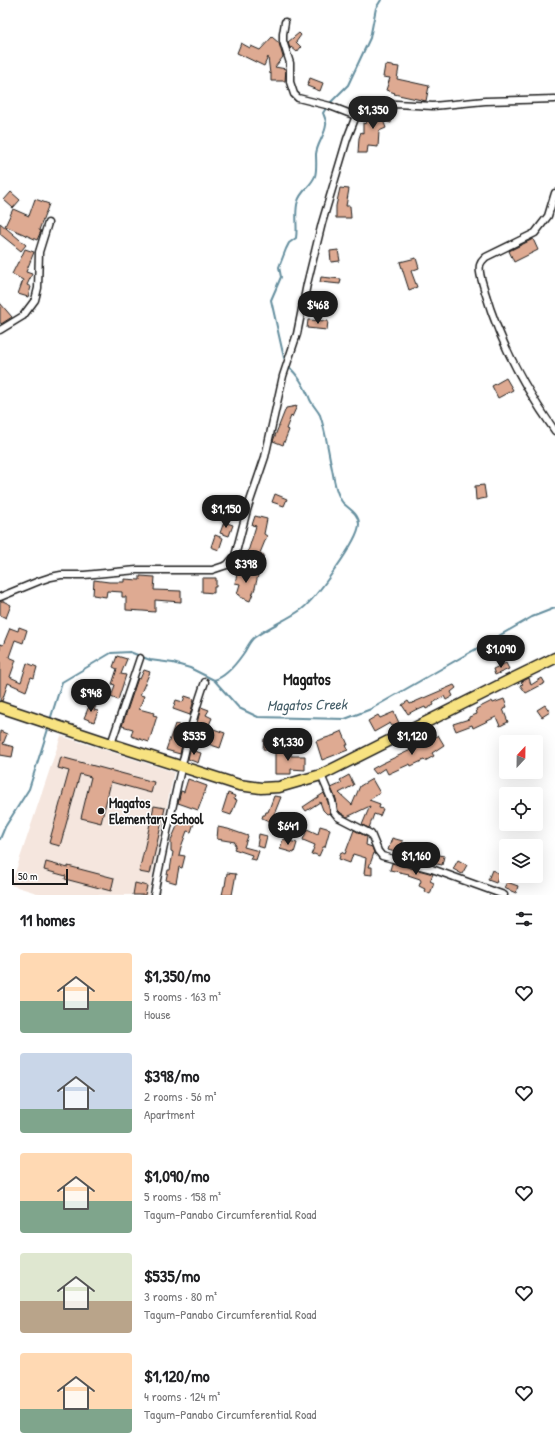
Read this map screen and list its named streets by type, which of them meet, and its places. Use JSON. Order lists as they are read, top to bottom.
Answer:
{
  "districts": ["Magatos"],
  "water": ["Magatos Creek"],
  "places": ["Magatos Elementary School"],
  "scale_bar": "50 m",
  "north": "top",
  "page": {
    "price": [
      "$1,350",
      "$468",
      "$1,150",
      "$398",
      "$1,090",
      "$948",
      "$535",
      "$1,120",
      "$1,330",
      "$641",
      "$1,160"
    ],
    "scale": "50 m",
    "heading": "11 homes",
    "list": [
      {
        "name": "$1,350/mo",
        "note": "5 rooms · 163 m² · House"
      },
      {
        "name": "$398/mo",
        "note": "2 rooms · 56 m² · Apartment"
      },
      {
        "name": "$1,090/mo",
        "note": "5 rooms · 158 m² · Tagum-Panabo Circumferential Road"
      },
      {
        "name": "$535/mo",
        "note": "3 rooms · 80 m² · Tagum-Panabo Circumferential Road"
      },
      {
        "name": "$1,120/mo",
        "note": "4 rooms · 124 m² · Tagum-Panabo Circumferential Road"
      }
    ]
  }
}
